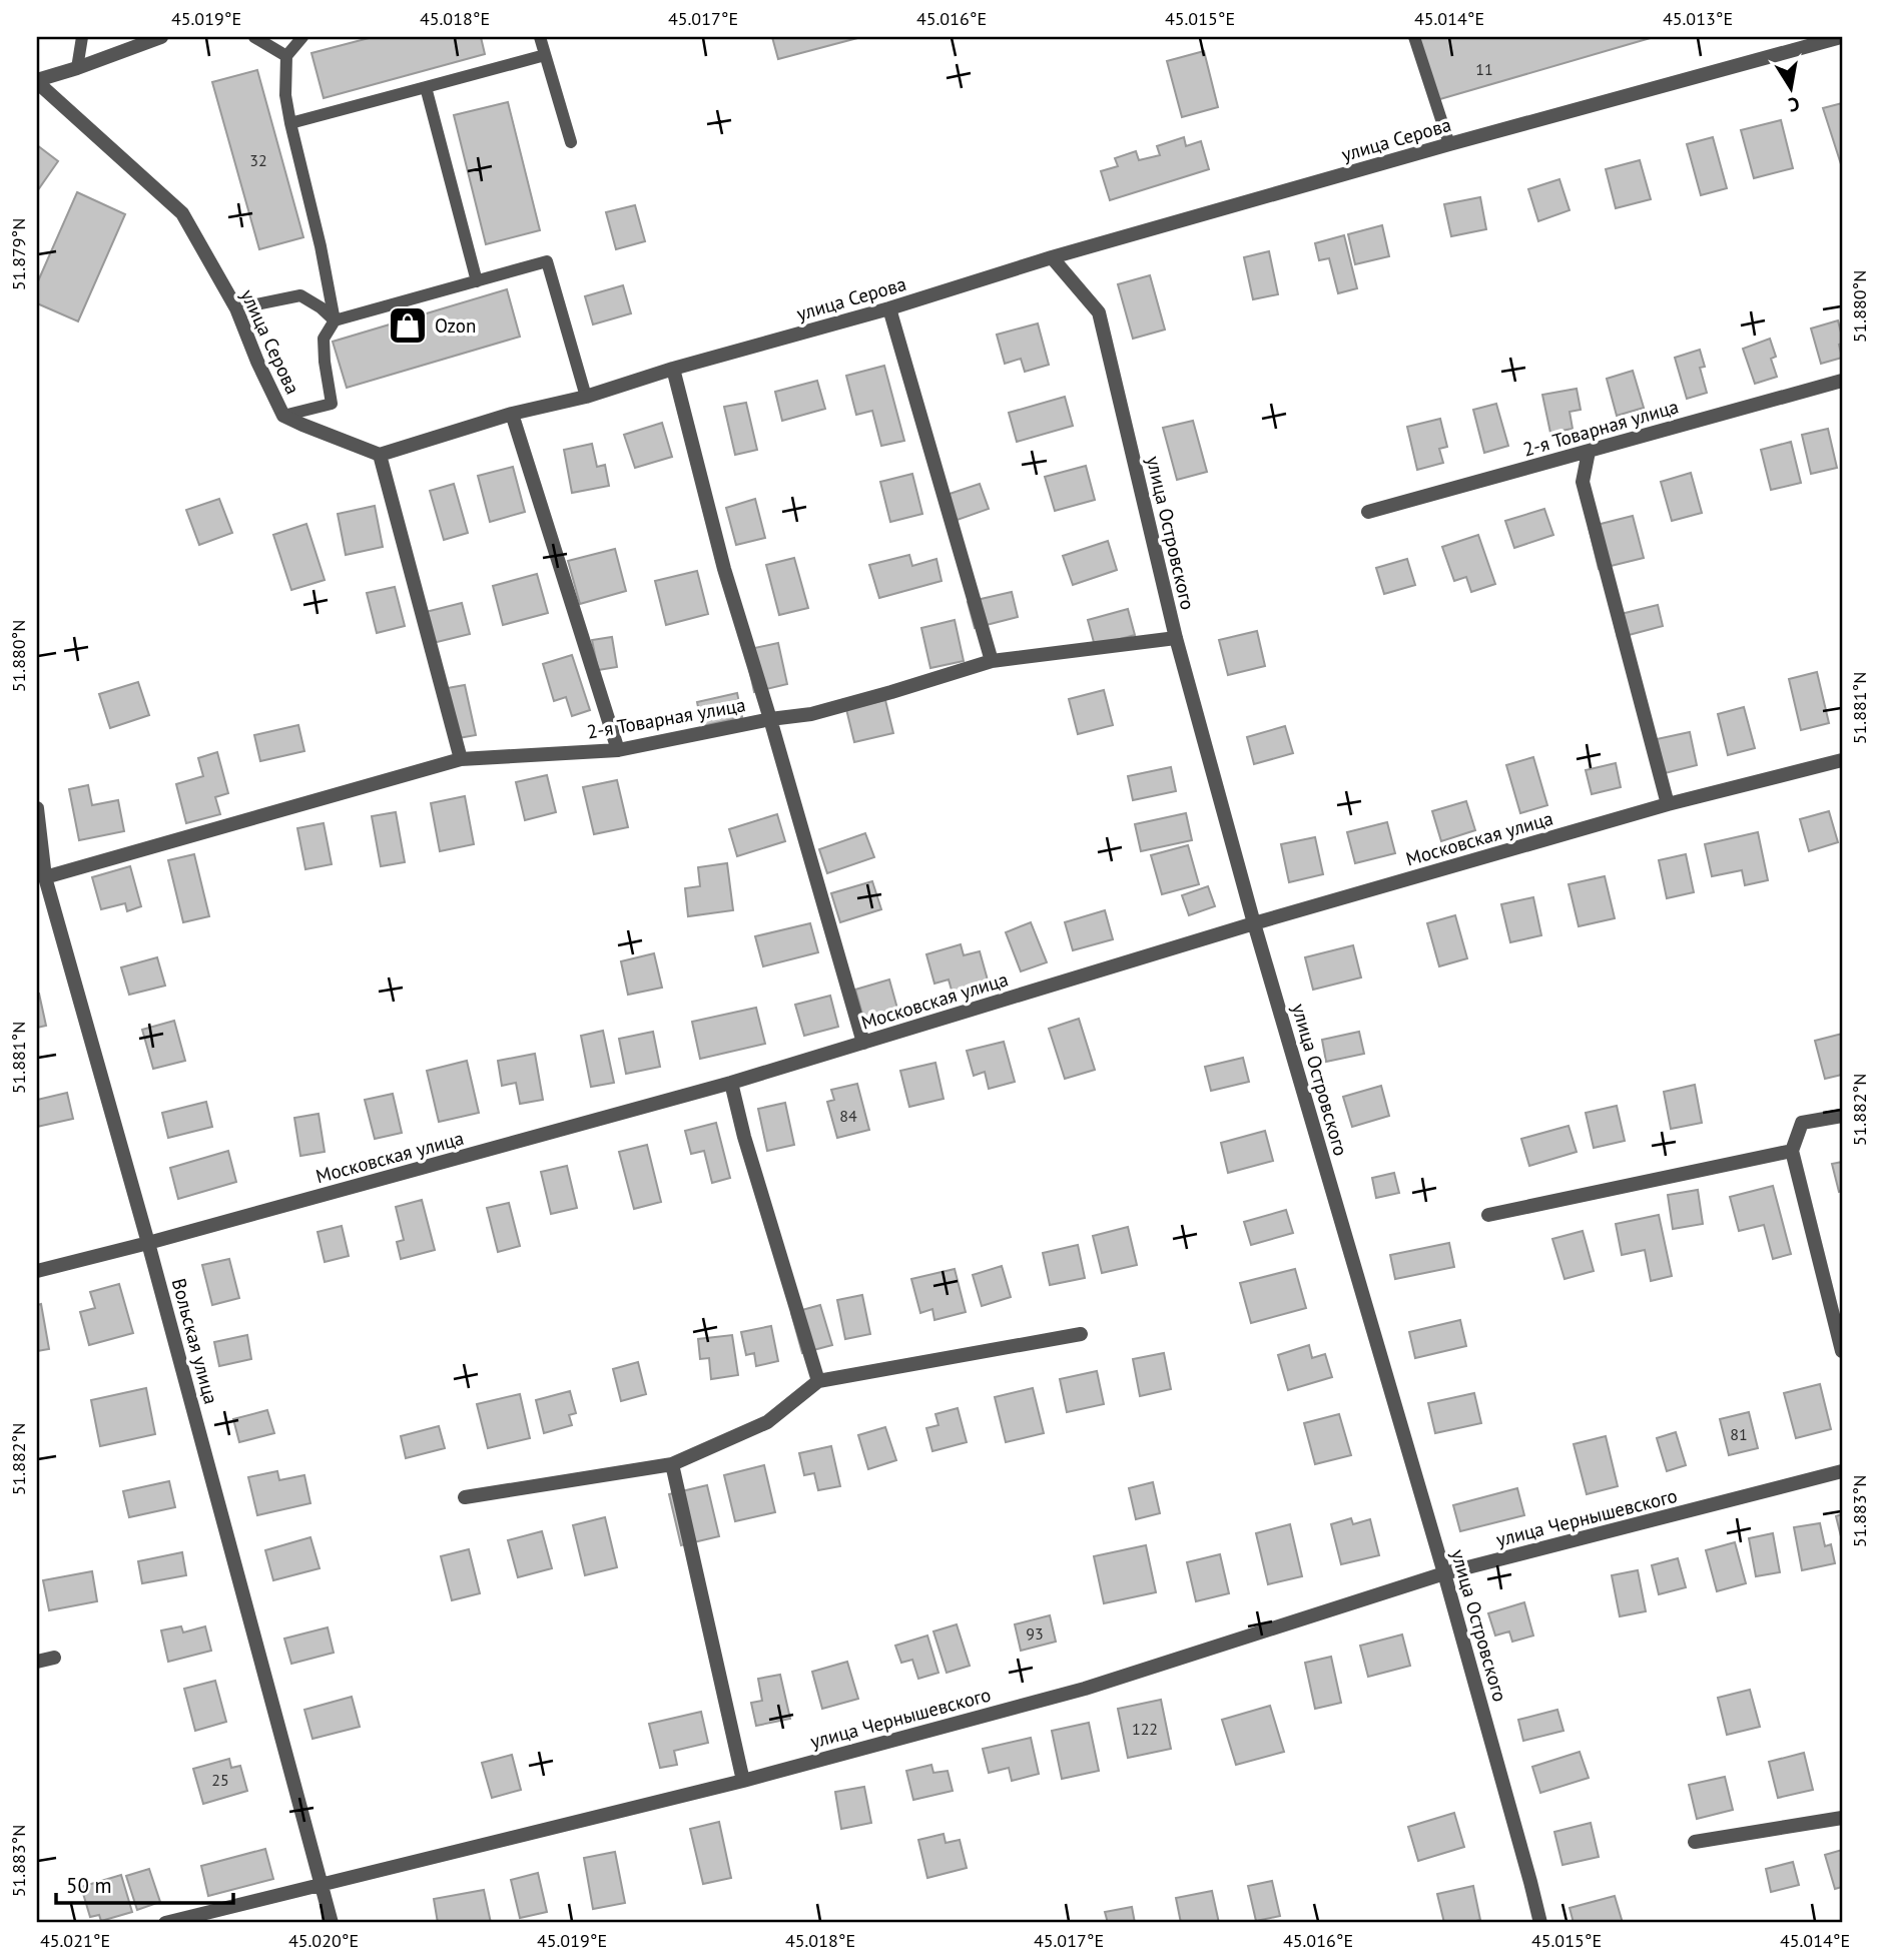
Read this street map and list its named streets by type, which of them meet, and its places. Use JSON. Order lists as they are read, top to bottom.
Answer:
{
  "streets": {
    "street": [
      "улица Серова",
      "2-я Товарная улица",
      "улица Островского",
      "Московская улица",
      "Вольская улица",
      "улица Чернышевского"
    ]
  },
  "crossings": [
    ["улица Серова", "улица Островского"],
    ["2-я Товарная улица", "улица Островского"],
    ["2-я Товарная улица", "Вольская улица"],
    ["улица Островского", "Московская улица"],
    ["улица Островского", "улица Чернышевского"],
    ["Московская улица", "Вольская улица"],
    ["Вольская улица", "улица Чернышевского"]
  ],
  "places": {
    "shop": ["Ozon"]
  },
  "house_numbers": [
    "11",
    "32",
    "84",
    "81",
    "93",
    "122",
    "25"
  ],
  "scale_bar": "50 m",
  "north": "bottom",
  "coordinates": [
    "45.019°E",
    "45.018°E",
    "45.017°E",
    "45.016°E",
    "45.015°E",
    "45.014°E",
    "45.013°E",
    "51.879°N",
    "51.880°N",
    "51.881°N",
    "51.882°N",
    "51.883°N",
    "45.021°E",
    "45.020°E"
  ]
}
